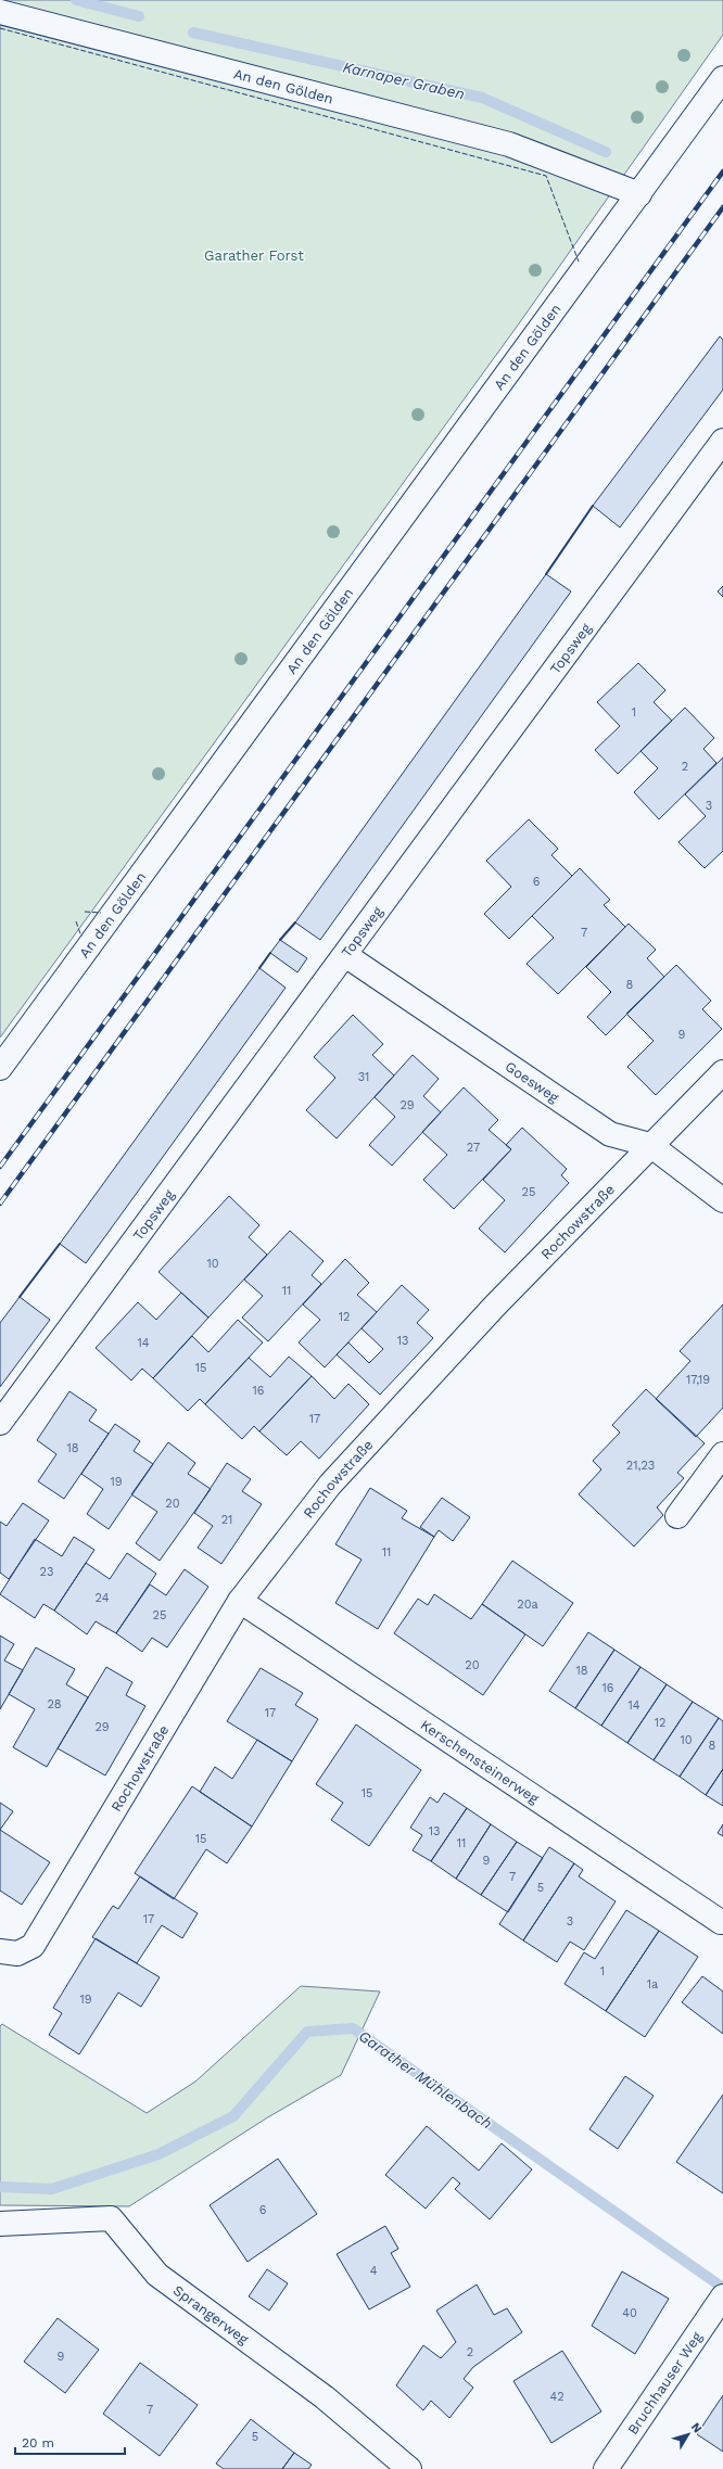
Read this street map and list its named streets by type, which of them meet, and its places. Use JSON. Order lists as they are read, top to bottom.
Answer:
{
  "streets": {
    "street": [
      "An den Gölden",
      "Topsweg",
      "Goesweg",
      "Rochowstraße",
      "Kerschensteinerweg",
      "Sprangerweg",
      "Bruchhauser Weg"
    ]
  },
  "crossings": [
    ["Topsweg", "Goesweg"],
    ["Goesweg", "Rochowstraße"],
    ["Rochowstraße", "Kerschensteinerweg"]
  ],
  "water": ["Karnaper Graben", "Garather Mühlenbach"],
  "parks": ["Garather Forst"],
  "house_numbers": [
    "1",
    "2",
    "3",
    "6",
    "7",
    "8",
    "9",
    "31",
    "29",
    "27",
    "25",
    "10",
    "11",
    "12",
    "13",
    "14",
    "15",
    "17,19",
    "16",
    "17",
    "18",
    "21,23",
    "19",
    "20",
    "21",
    "11",
    "23",
    "24",
    "20a",
    "25",
    "20",
    "18",
    "16",
    "28",
    "14",
    "17",
    "12",
    "29",
    "10",
    "8",
    "15",
    "13",
    "15",
    "11",
    "9",
    "7",
    "5",
    "17",
    "3",
    "1",
    "1a",
    "19",
    "6",
    "4",
    "40",
    "2",
    "9",
    "42",
    "7",
    "5"
  ],
  "scale_bar": "20 m",
  "north": "top right"
}
